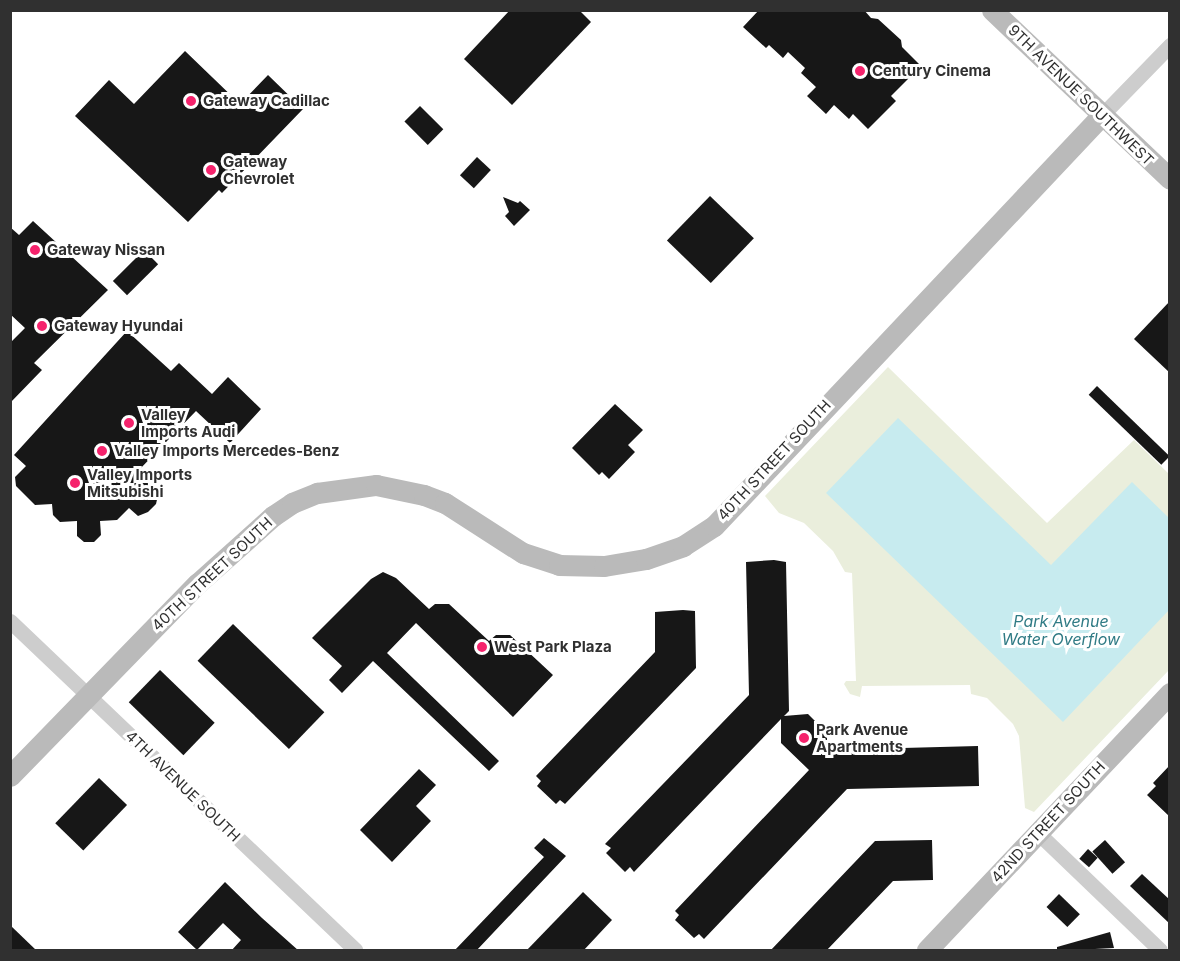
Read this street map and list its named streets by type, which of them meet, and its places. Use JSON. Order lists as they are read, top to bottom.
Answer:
{
  "streets": {
    "street": [
      "9TH AVENUE SOUTHWEST",
      "40TH STREET SOUTH",
      "4TH AVENUE SOUTH",
      "42ND STREET SOUTH"
    ]
  },
  "crossings": [
    ["9TH AVENUE SOUTHWEST", "40TH STREET SOUTH"],
    ["40TH STREET SOUTH", "4TH AVENUE SOUTH"]
  ],
  "water": ["Park Avenue Water Overflow"],
  "places": [
    "Century Cinema",
    "Gateway Cadillac",
    "Gateway Chevrolet",
    "Gateway Nissan",
    "Gateway Hyundai",
    "Valley Imports Audi",
    "Valley Imports Mercedes-Benz",
    "Valley Imports Mitsubishi",
    "West Park Plaza",
    "Park Avenue Apartments"
  ]
}
